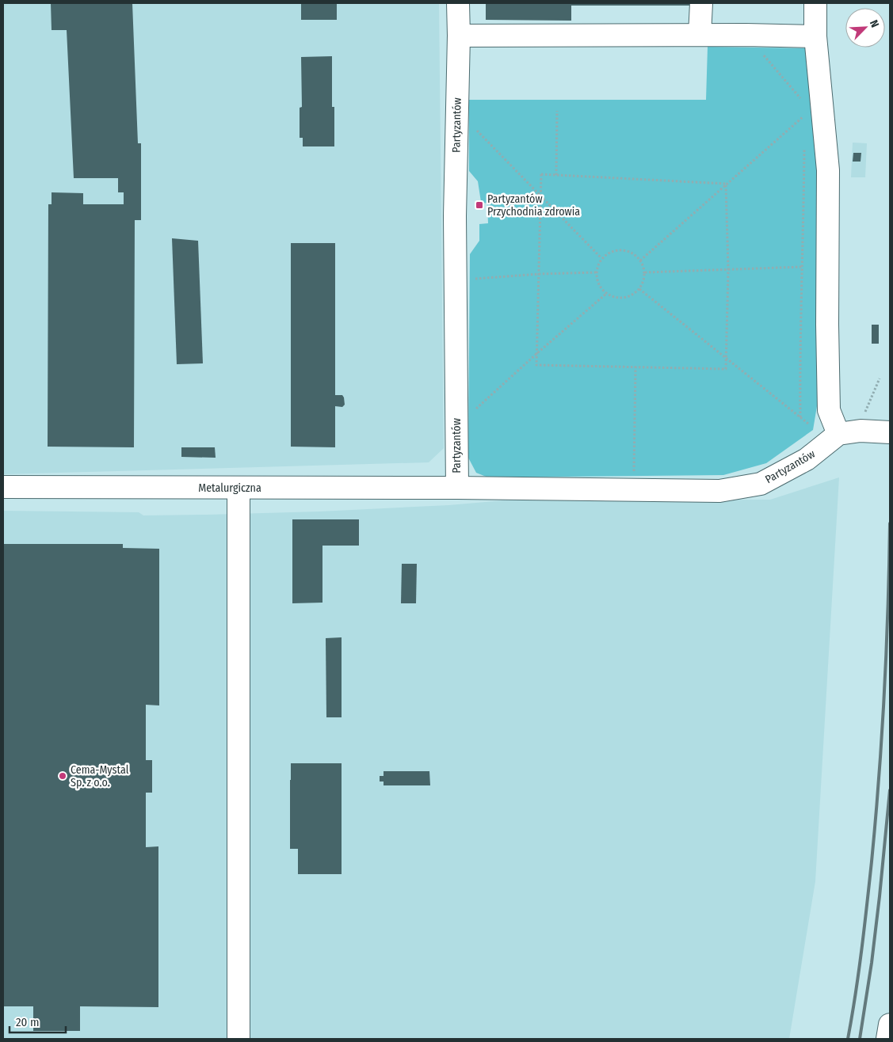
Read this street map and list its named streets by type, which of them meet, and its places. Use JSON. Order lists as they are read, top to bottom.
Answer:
{
  "streets": {
    "street": ["Partyzantów", "Metalurgiczna"]
  },
  "crossings": [
    ["Partyzantów", "Metalurgiczna"]
  ],
  "places": {
    "transit": ["Partyzantów Przychodnia zdrowia"],
    "other": ["Cema-Mystal Sp. z o.o."]
  },
  "scale_bar": "20 m",
  "north": "top right"
}
